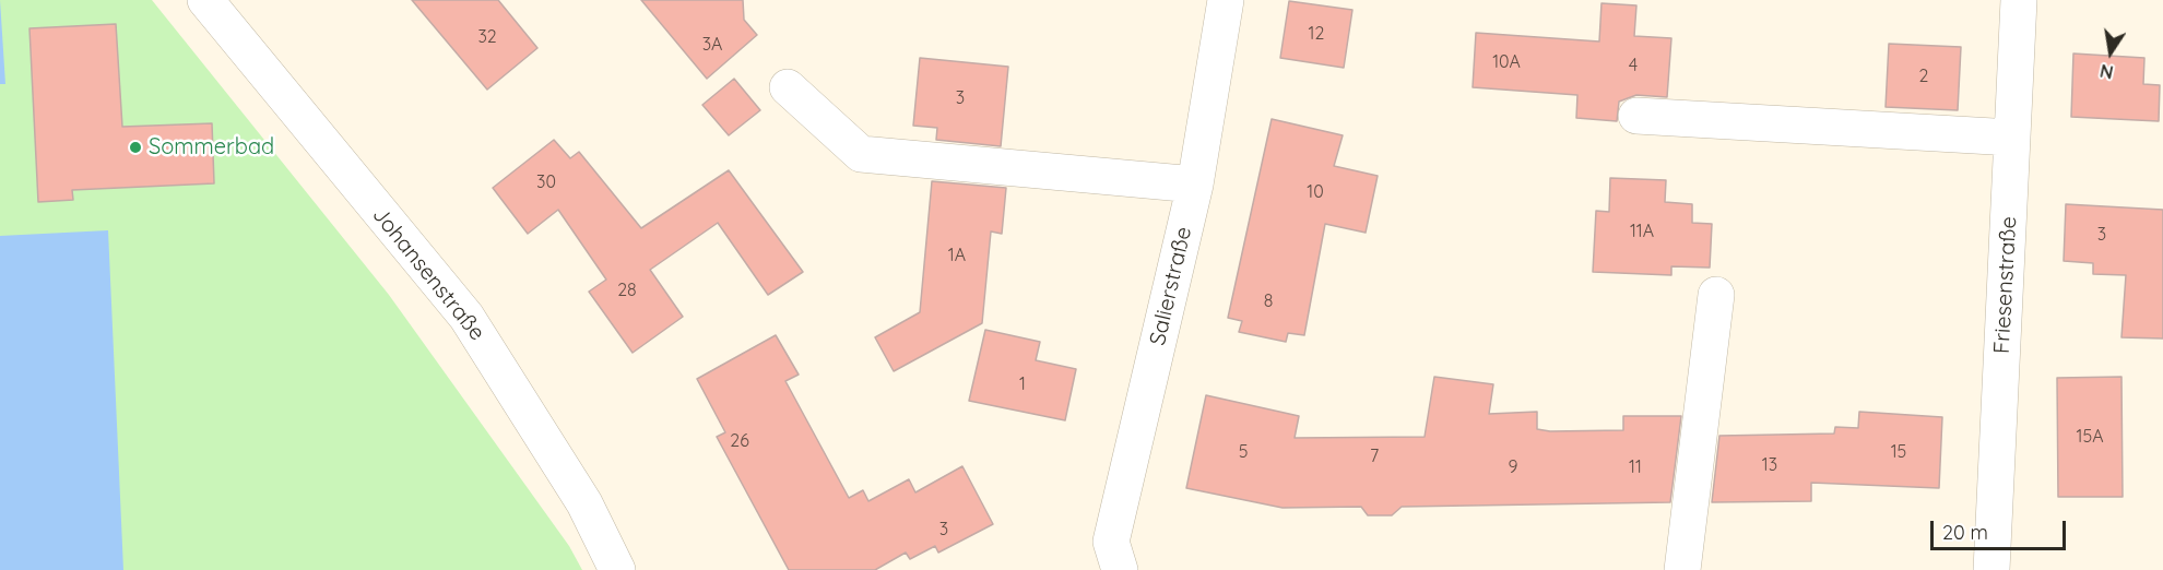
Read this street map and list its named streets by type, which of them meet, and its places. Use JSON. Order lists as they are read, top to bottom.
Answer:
{
  "streets": {
    "street": ["Johansenstraße", "Friesenstraße", "Salierstraße"]
  },
  "places": ["Sommerbad"],
  "house_numbers": [
    "12",
    "32",
    "3A",
    "10A",
    "4",
    "2",
    "3",
    "30",
    "10",
    "11A",
    "3",
    "1A",
    "28",
    "8",
    "1",
    "15A",
    "26",
    "5",
    "15",
    "7",
    "13",
    "9",
    "11",
    "3"
  ],
  "scale_bar": "20 m",
  "north": "bottom"
}
